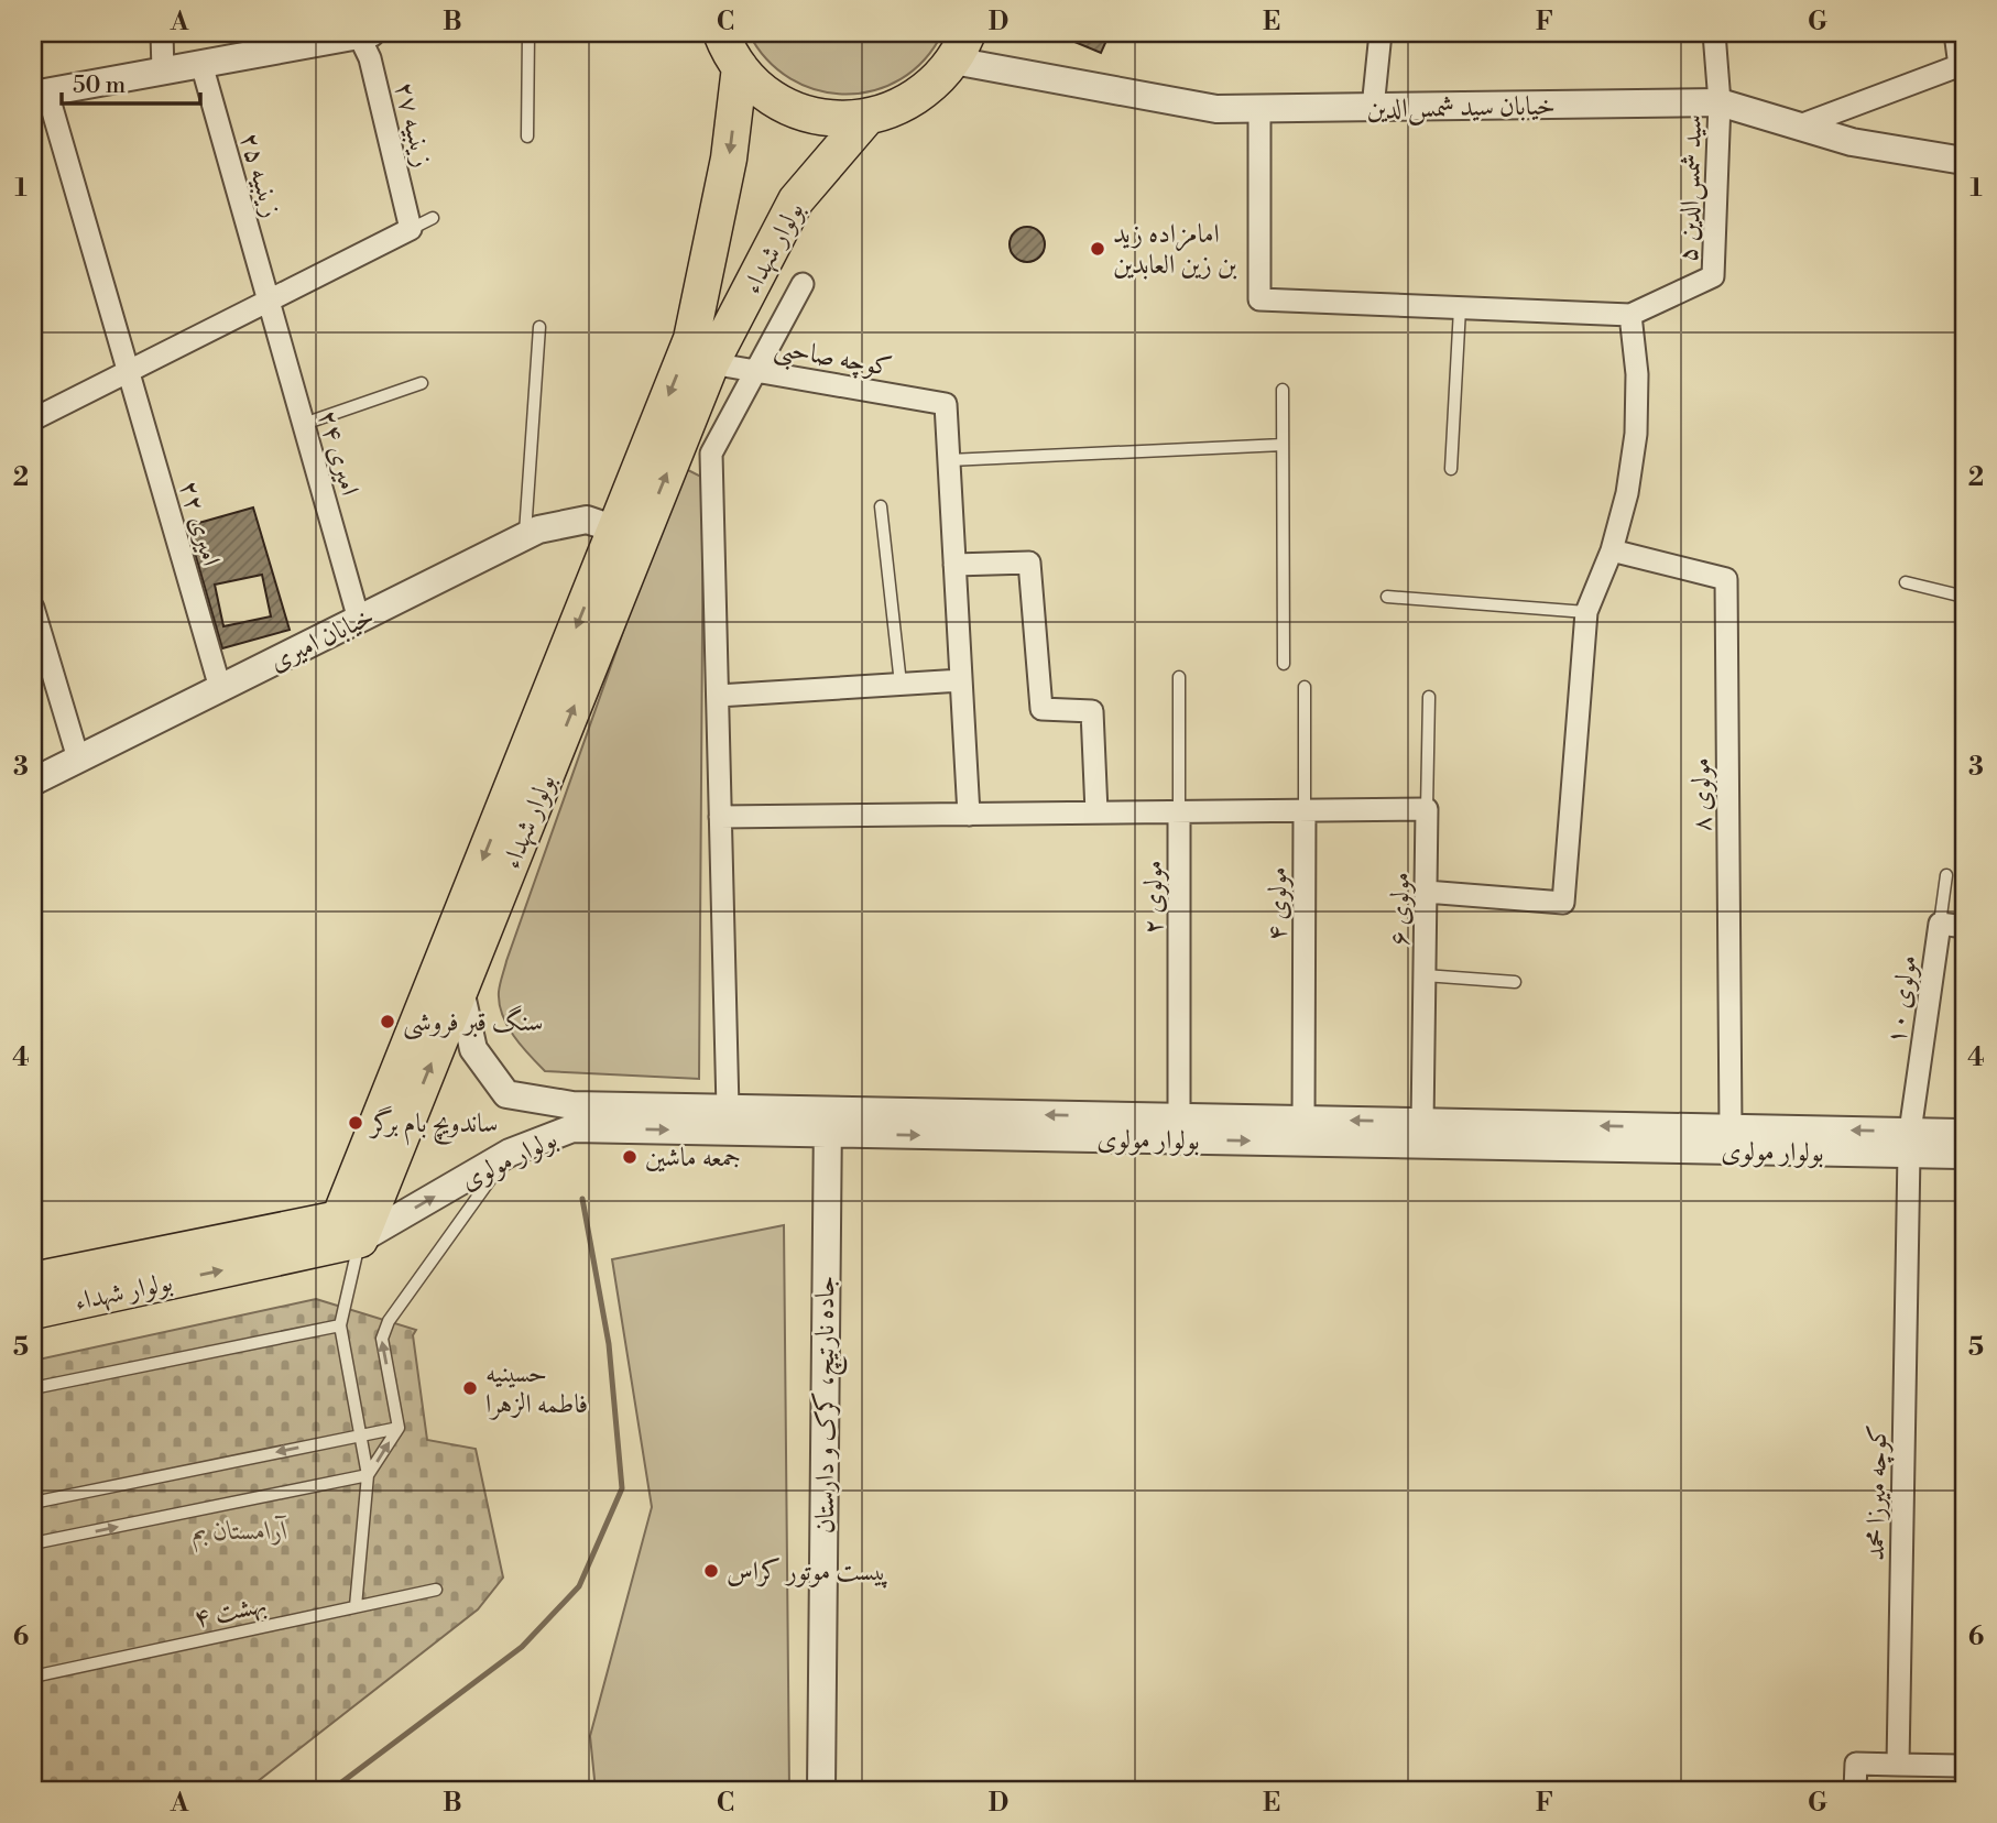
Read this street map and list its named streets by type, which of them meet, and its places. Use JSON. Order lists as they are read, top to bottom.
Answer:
{
  "streets": {
    "main road": ["بولوار شهداء"],
    "street": [
      "خیابان سید شمس‌الدین",
      "زینبیه ۲۷",
      "زینبیه ۲۵",
      "سید شمس‌الدین ۵",
      "کوچه صاحبی",
      "امیری ۲۴",
      "امیری ۲۲",
      "خیابان امیری",
      "مولوی ۸",
      "مولوی ۲",
      "مولوی ۴",
      "مولوی ۶",
      "مولوی ۱۰",
      "بولوار مولوی",
      "جاده نارتیچ، کرک و دارستان",
      "کوچه میرزا محمد"
    ],
    "lane": ["بهشت ۴"]
  },
  "crossings": [
    ["خیابان سید شمس‌الدین", "سید شمس‌الدین ۵"],
    ["زینبیه ۲۵", "امیری ۲۴"],
    ["بولوار شهداء", "کوچه صاحبی"],
    ["بولوار شهداء", "خیابان امیری"],
    ["بولوار شهداء", "بولوار مولوی"],
    ["امیری ۲۴", "خیابان امیری"],
    ["امیری ۲۲", "خیابان امیری"],
    ["مولوی ۸", "بولوار مولوی"],
    ["مولوی ۲", "بولوار مولوی"],
    ["مولوی ۴", "بولوار مولوی"],
    ["مولوی ۶", "بولوار مولوی"],
    ["مولوی ۱۰", "بولوار مولوی"],
    ["مولوی ۱۰", "کوچه میرزا محمد"],
    ["بولوار مولوی", "جاده نارتیچ، کرک و دارستان"],
    ["بولوار مولوی", "کوچه میرزا محمد"]
  ],
  "parks": ["آرامستان بم"],
  "places": [
    "امامزاده زید بن زین العابدین",
    "سنگ قبر فروشی",
    "ساندویچ بام برگر",
    "جمعه ماشین",
    "حسینیه فاطمه الزهرا",
    "پیست موتور کراس"
  ],
  "scale_bar": "50 m",
  "grid": {
    "columns": [
      "A",
      "B",
      "C",
      "D",
      "E",
      "F",
      "G"
    ],
    "rows": [
      "1",
      "2",
      "3",
      "4",
      "5",
      "6"
    ]
  }
}
